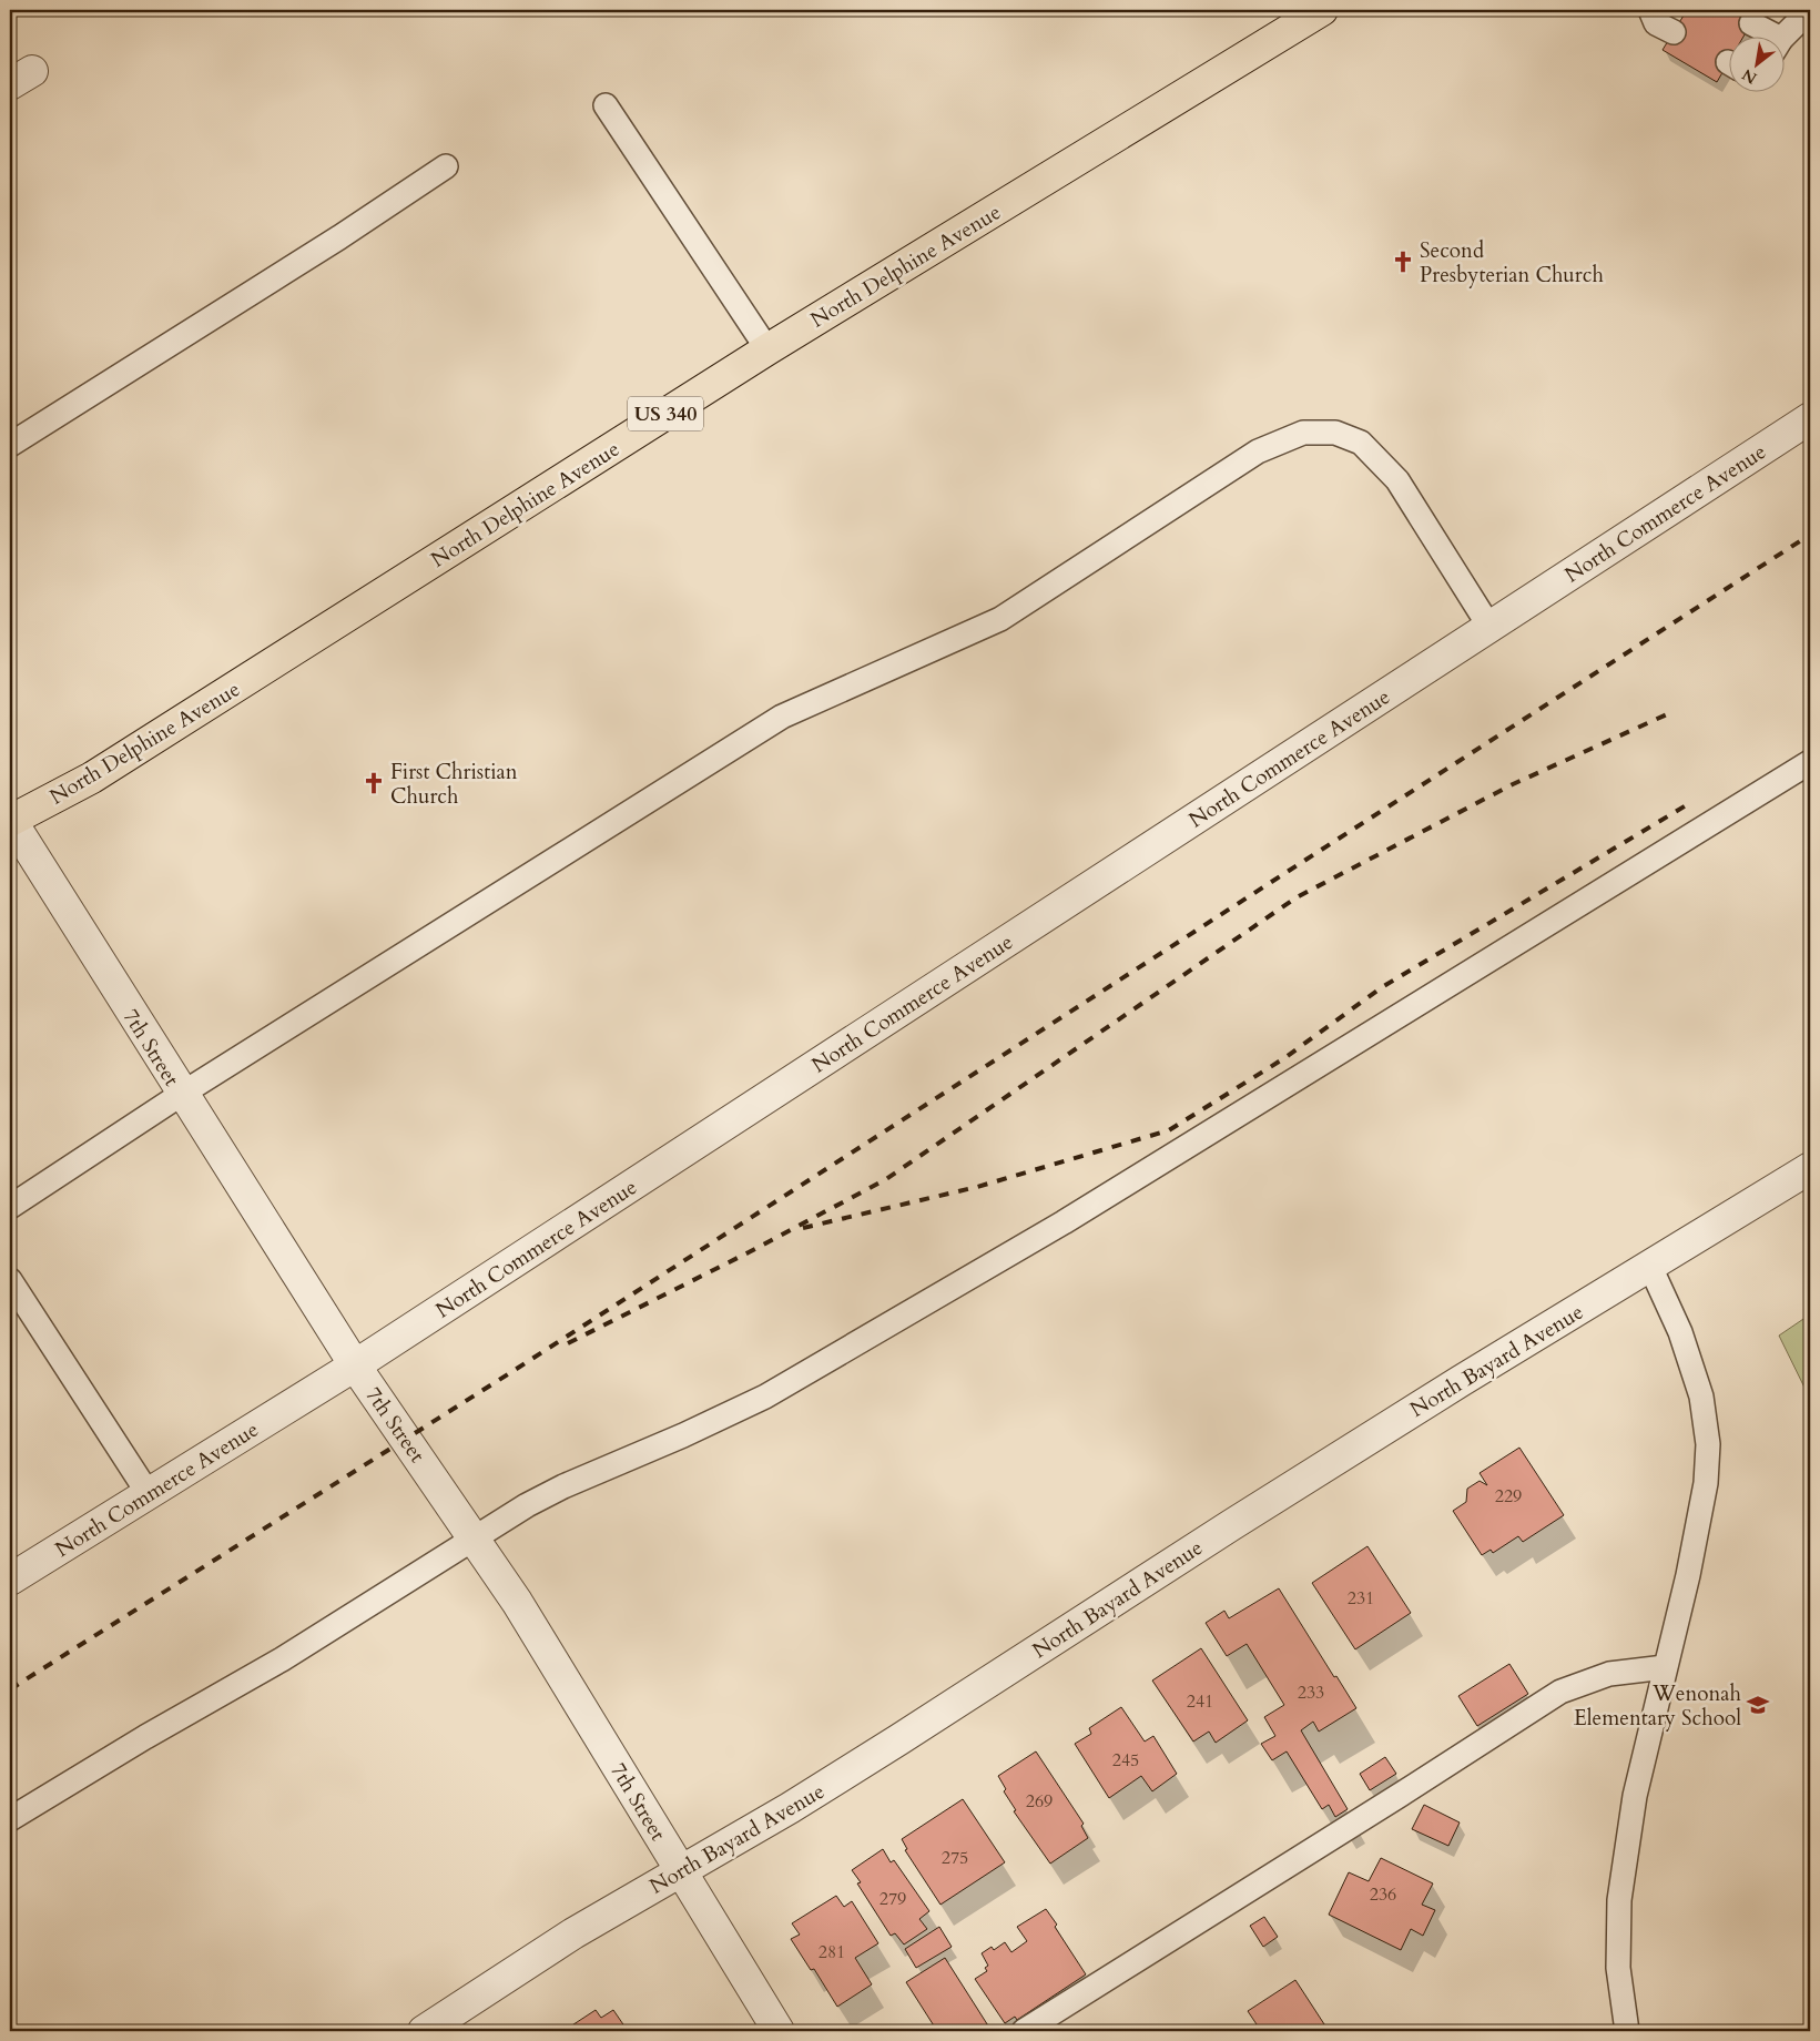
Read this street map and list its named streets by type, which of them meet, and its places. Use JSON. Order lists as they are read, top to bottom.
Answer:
{
  "streets": {
    "main road": ["North Delphine Avenue", "US 340"],
    "street": ["North Commerce Avenue", "7th Street", "North Bayard Avenue"]
  },
  "crossings": [
    ["North Delphine Avenue", "7th Street"],
    ["North Commerce Avenue", "7th Street"],
    ["7th Street", "North Bayard Avenue"]
  ],
  "places": {
    "church": ["Second Presbyterian Church", "First Christian Church"],
    "school or university": ["Wenonah Elementary School"]
  },
  "house_numbers": [
    "229",
    "231",
    "233",
    "241",
    "245",
    "269",
    "275",
    "236",
    "279",
    "281"
  ],
  "north": "bottom left"
}
